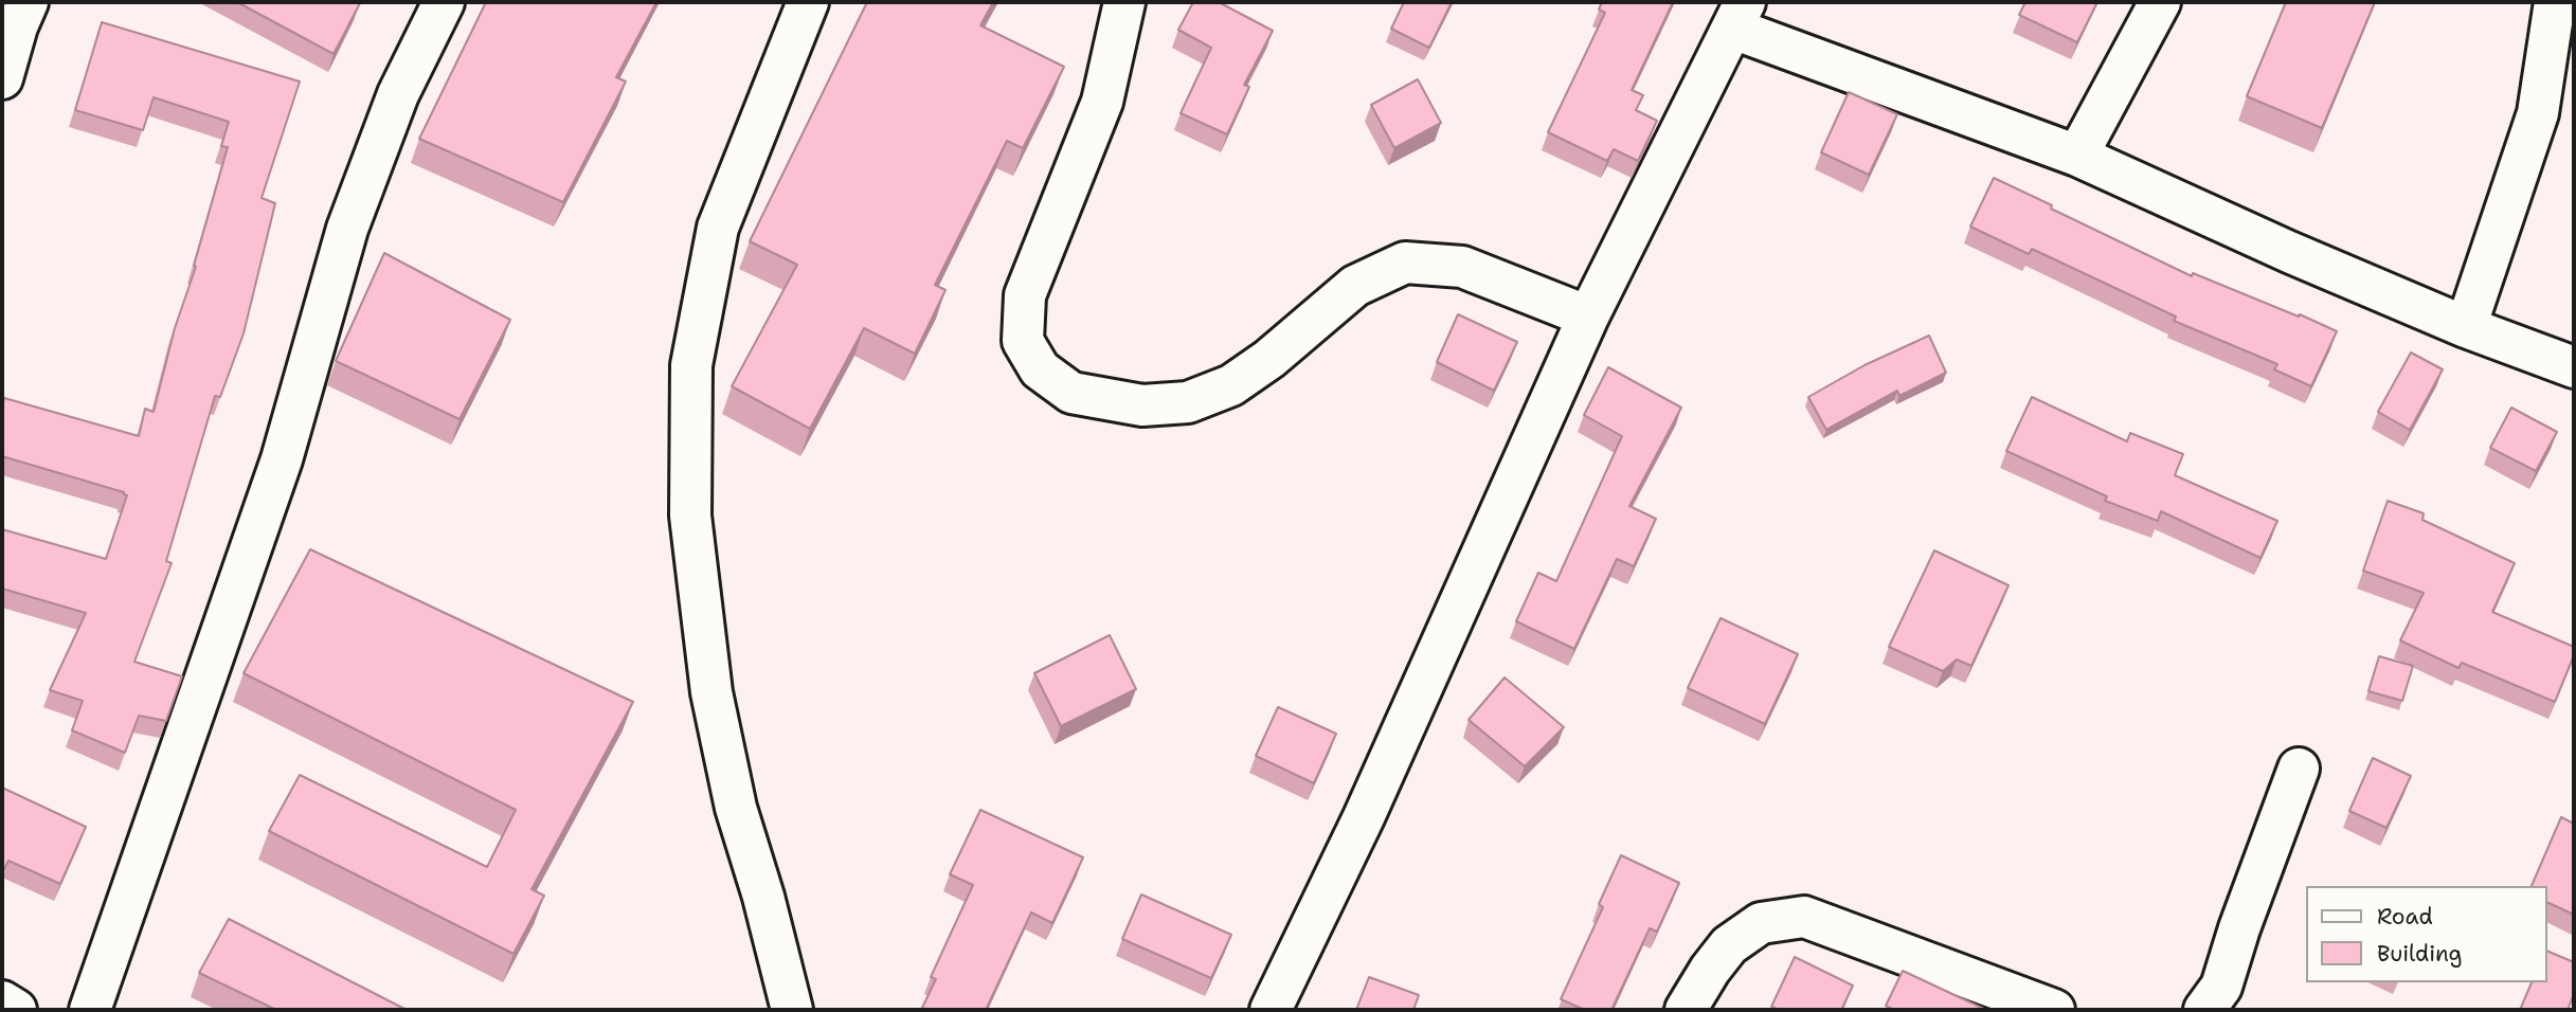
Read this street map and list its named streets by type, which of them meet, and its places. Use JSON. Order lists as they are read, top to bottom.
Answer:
{
  "legend": ["Road", "Building"]
}
